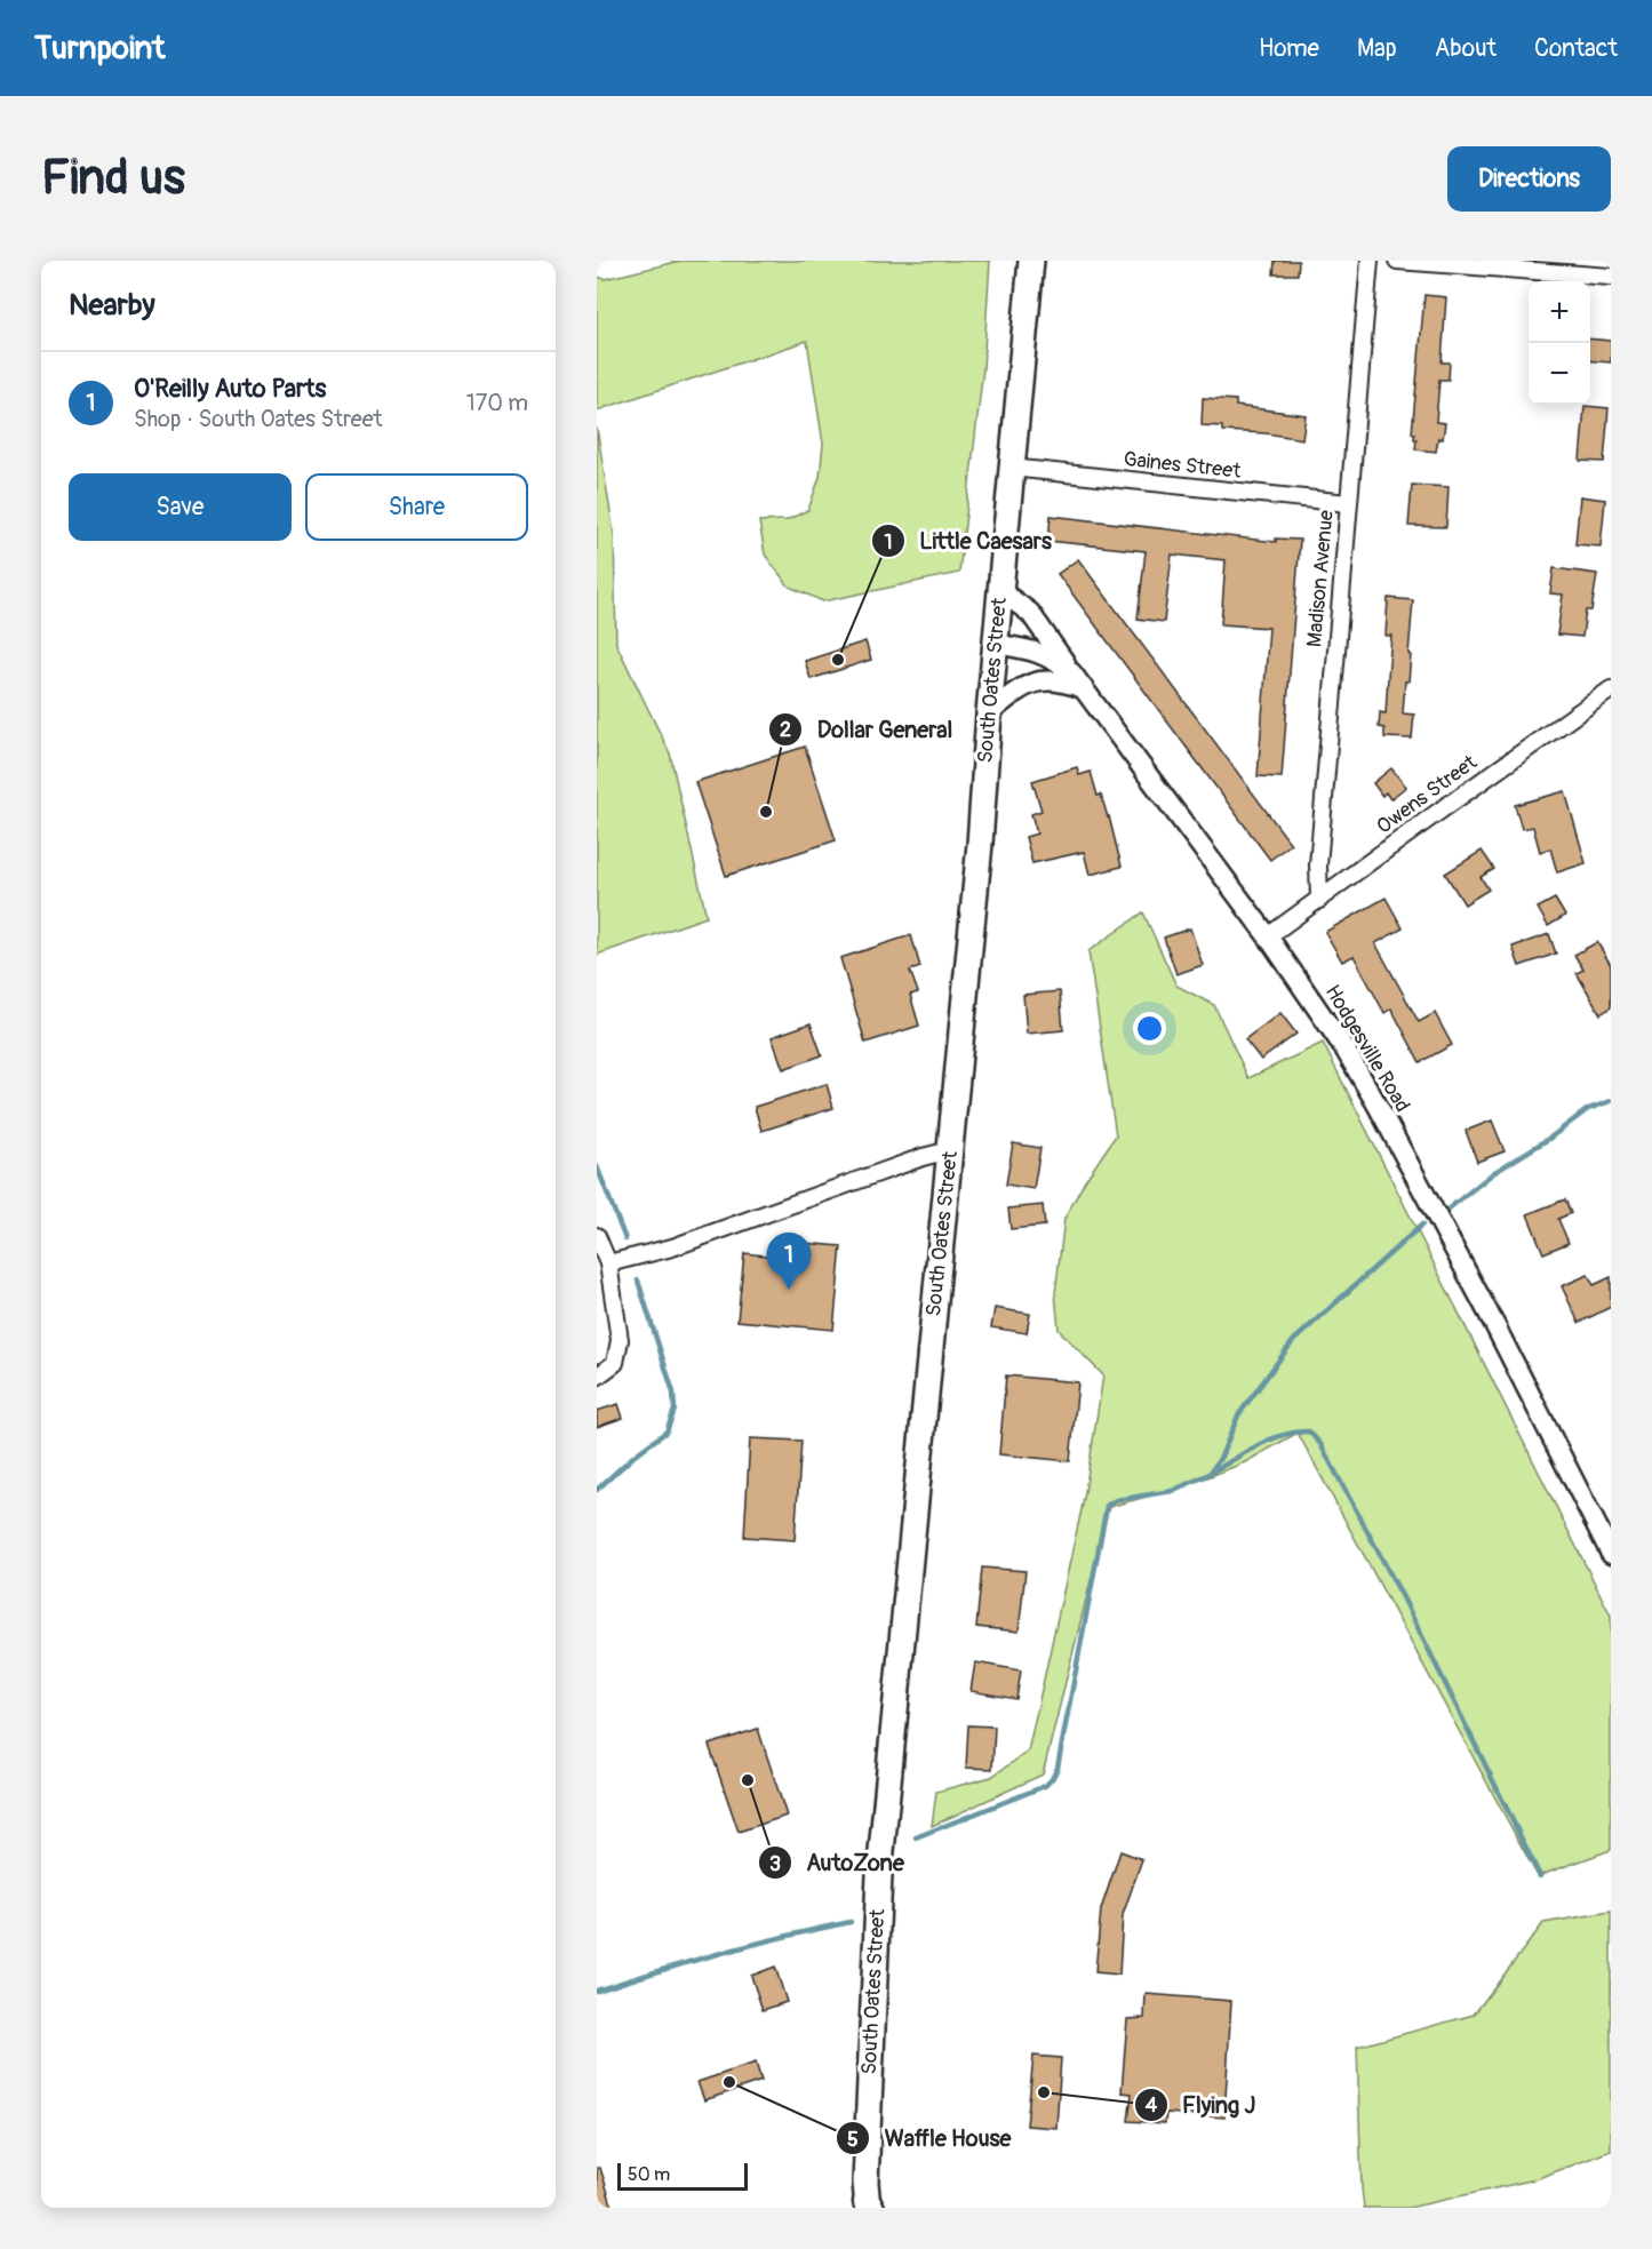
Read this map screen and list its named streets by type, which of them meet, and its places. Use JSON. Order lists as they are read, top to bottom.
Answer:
{
  "streets": {
    "main road": ["South Oates Street"],
    "street": [
      "Gaines Street",
      "Madison Avenue",
      "Owens Street",
      "Hodgesville Road"
    ]
  },
  "crossings": [
    ["Gaines Street", "Madison Avenue"],
    ["Gaines Street", "South Oates Street"],
    ["Madison Avenue", "Owens Street"],
    ["South Oates Street", "Hodgesville Road"],
    ["Owens Street", "Hodgesville Road"]
  ],
  "places": [
    "Little Caesars",
    "Dollar General",
    "AutoZone",
    "Waffle House",
    "Flying J"
  ],
  "scale_bar": "50 m",
  "page": {
    "header": "Turnpoint",
    "nav": [
      "Home",
      "Map",
      "About",
      "Contact"
    ],
    "buttons": [
      "Directions",
      ["Save", "Share"]
    ],
    "title": "Find us",
    "heading": "Nearby",
    "map_buttons": ["+", "−"],
    "list": [
      {
        "mark": "1",
        "name": "O'Reilly Auto Parts",
        "note": "Shop · South Oates Street",
        "value": "170 m"
      }
    ],
    "pins": "1",
    "scale": "50 m"
  }
}
